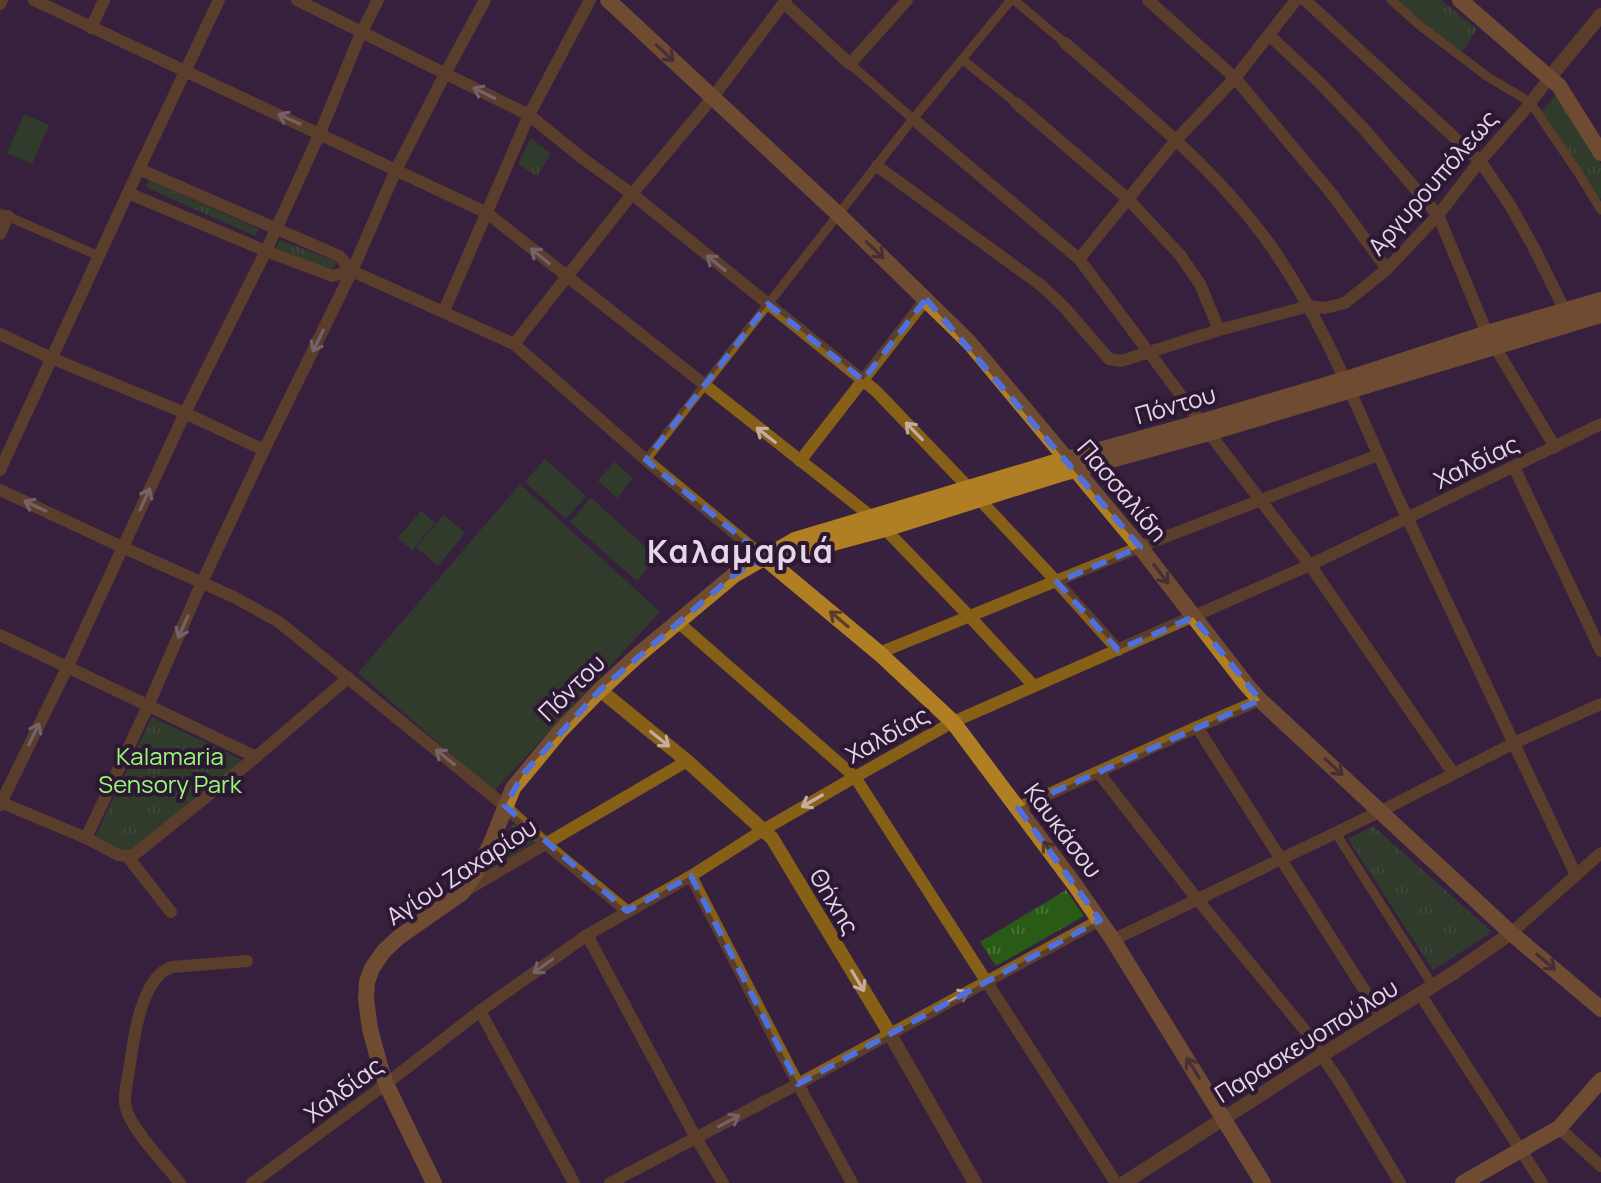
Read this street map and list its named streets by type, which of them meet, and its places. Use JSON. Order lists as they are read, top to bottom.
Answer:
{
  "streets": {
    "main road": [
      "Πόντου",
      "Πασσαλίδη",
      "Καυκάσου",
      "Αγίου Ζαχαρίου"
    ],
    "street": [
      "Αργυρουπόλεως",
      "Χαλδίας",
      "Θήχης",
      "Παρασκευοπούλου"
    ]
  },
  "crossings": [
    ["Πόντου", "Πασσαλίδη"],
    ["Πόντου", "Καυκάσου"],
    ["Πόντου", "Αγίου Ζαχαρίου"],
    ["Πόντου", "Θήχης"],
    ["Χαλδίας", "Πασσαλίδη"],
    ["Χαλδίας", "Καυκάσου"],
    ["Χαλδίας", "Αγίου Ζαχαρίου"],
    ["Χαλδίας", "Θήχης"],
    ["Πασσαλίδη", "Παρασκευοπούλου"],
    ["Καυκάσου", "Παρασκευοπούλου"],
    ["Αγίου Ζαχαρίου", "Θήχης"]
  ],
  "one_way": ["Πασσαλίδη", "Καυκάσου"],
  "districts": ["Καλαμαριά"],
  "parks": ["Kalamaria Sensory Park"]
}
